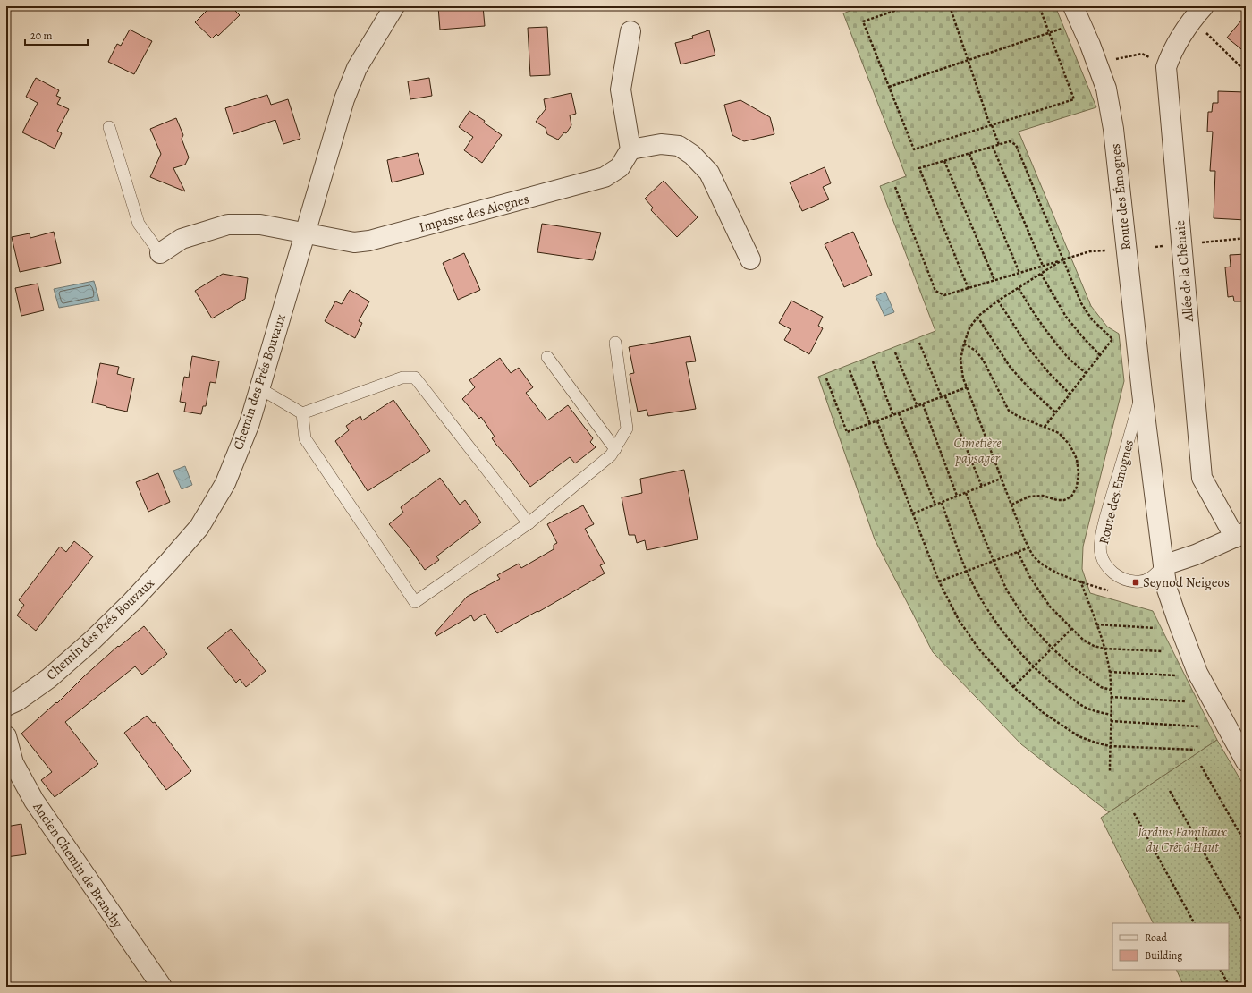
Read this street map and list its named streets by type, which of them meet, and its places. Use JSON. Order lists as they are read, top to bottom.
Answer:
{
  "streets": {
    "street": [
      "Route des Émognes",
      "Impasse des Alognes",
      "Allée de la Chênaie",
      "Chemin des Prés Bouvaux",
      "Ancien Chemin de Branchy"
    ]
  },
  "crossings": [
    ["Impasse des Alognes", "Chemin des Prés Bouvaux"]
  ],
  "parks": ["Cimetière paysager", "Jardins Familiaux du Crêt d'Haut"],
  "places": {
    "transit": ["Seynod Neigeos"]
  },
  "legend": ["Road", "Building"],
  "scale_bar": "20 m"
}
